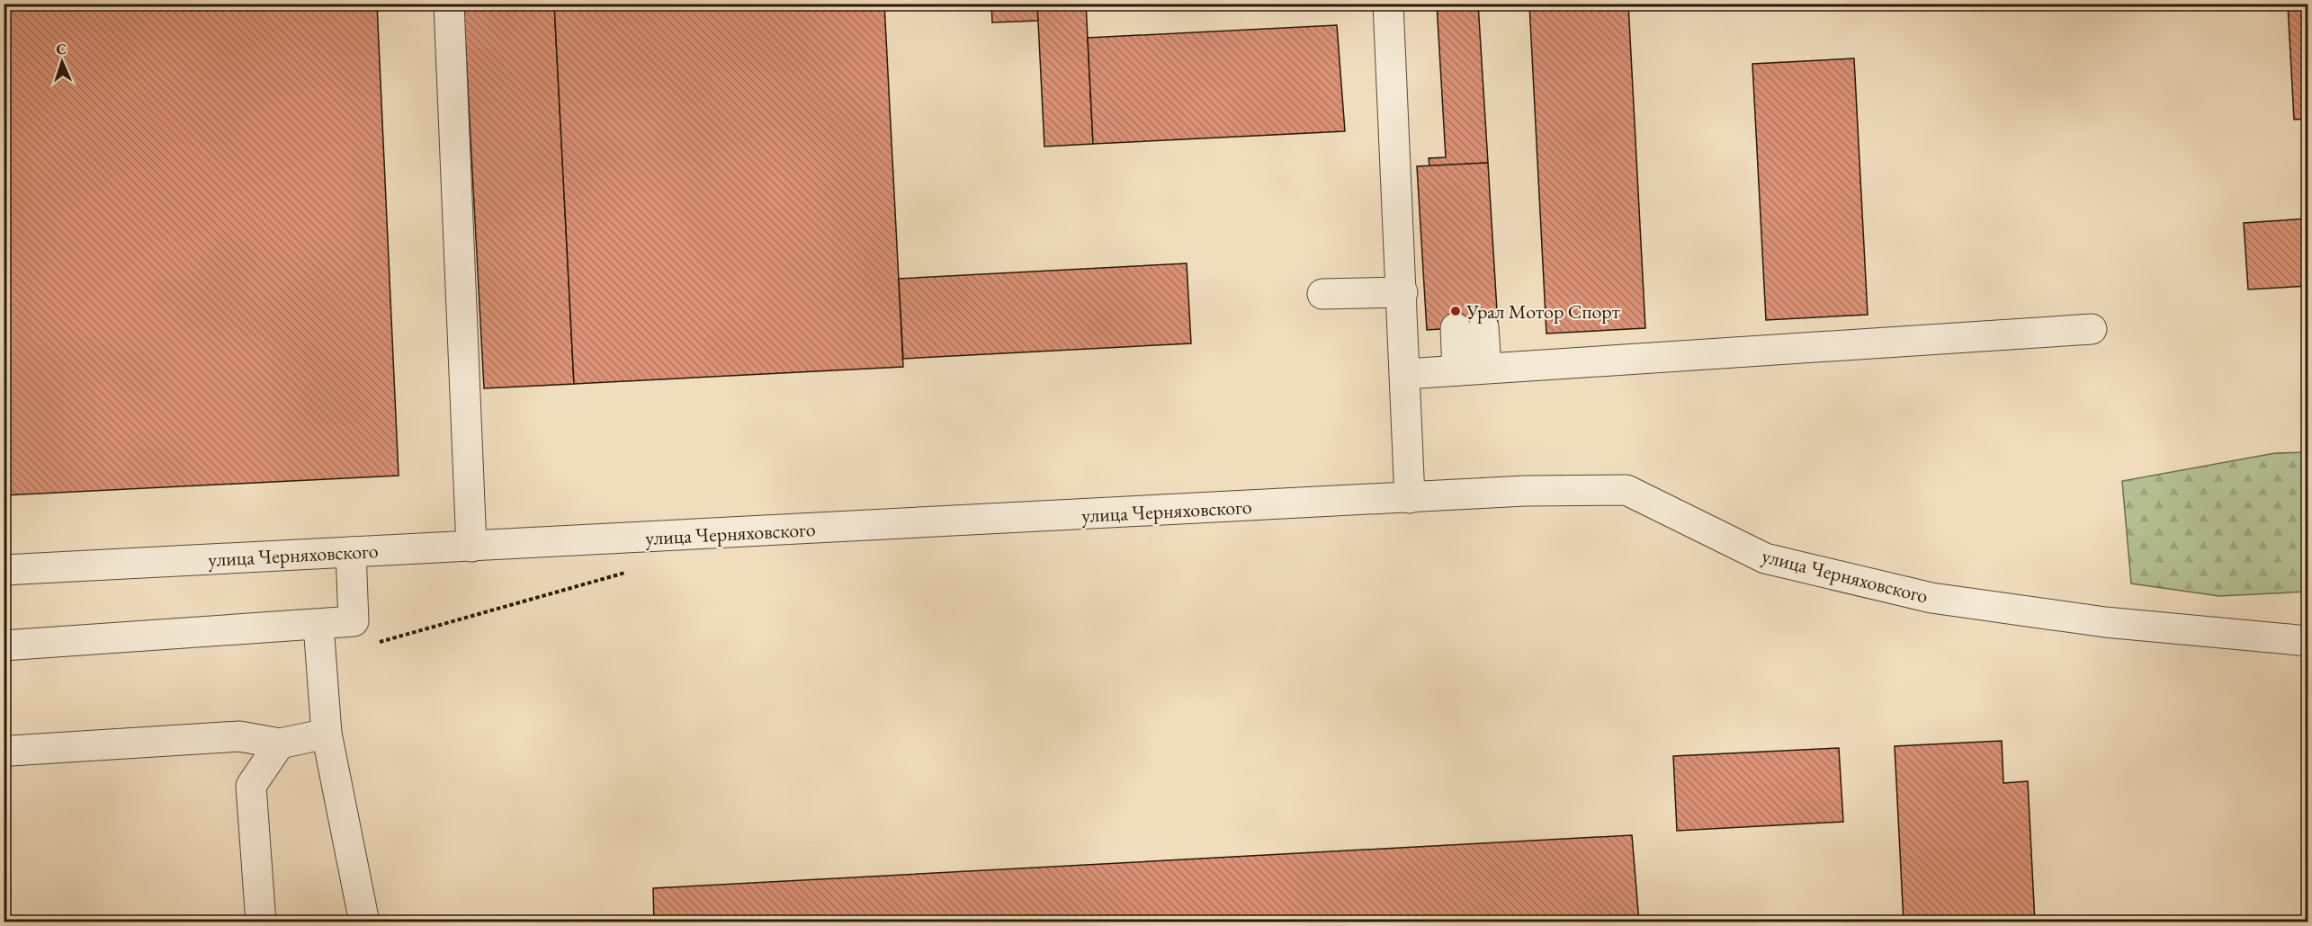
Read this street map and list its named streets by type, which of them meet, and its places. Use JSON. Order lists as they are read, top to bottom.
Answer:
{
  "streets": {
    "street": ["улица Черняховского"]
  },
  "places": ["Урал Мотор Спорт"],
  "north": "top"
}
